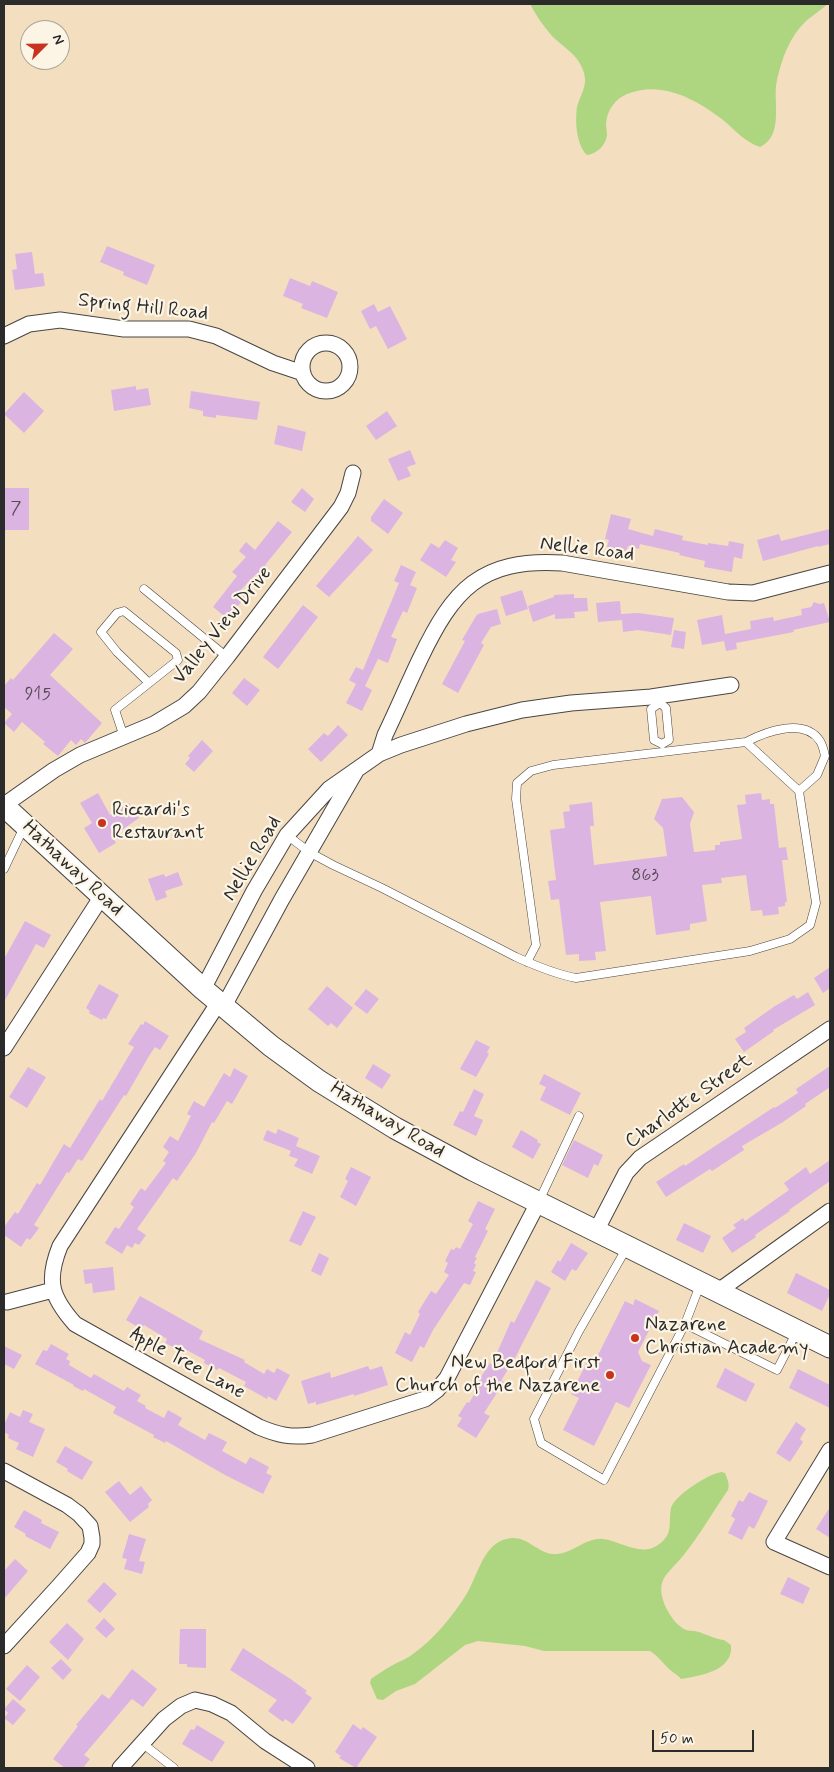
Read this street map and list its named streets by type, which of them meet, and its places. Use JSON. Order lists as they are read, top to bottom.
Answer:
{
  "streets": {
    "main road": ["Hathaway Road"],
    "street": [
      "Spring Hill Road",
      "Nellie Road",
      "Valley View Drive",
      "Charlotte Street",
      "Apple Tree Lane"
    ]
  },
  "crossings": [
    ["Nellie Road", "Hathaway Road"],
    ["Nellie Road", "Apple Tree Lane"],
    ["Valley View Drive", "Hathaway Road"],
    ["Hathaway Road", "Charlotte Street"],
    ["Hathaway Road", "Apple Tree Lane"]
  ],
  "places": ["Riccardi's Restaurant", "Nazarene Christian Academy", "New Bedford First Church of the Nazarene"],
  "house_numbers": ["7", "915", "863"],
  "scale_bar": "50 m",
  "north": "top right"
}
